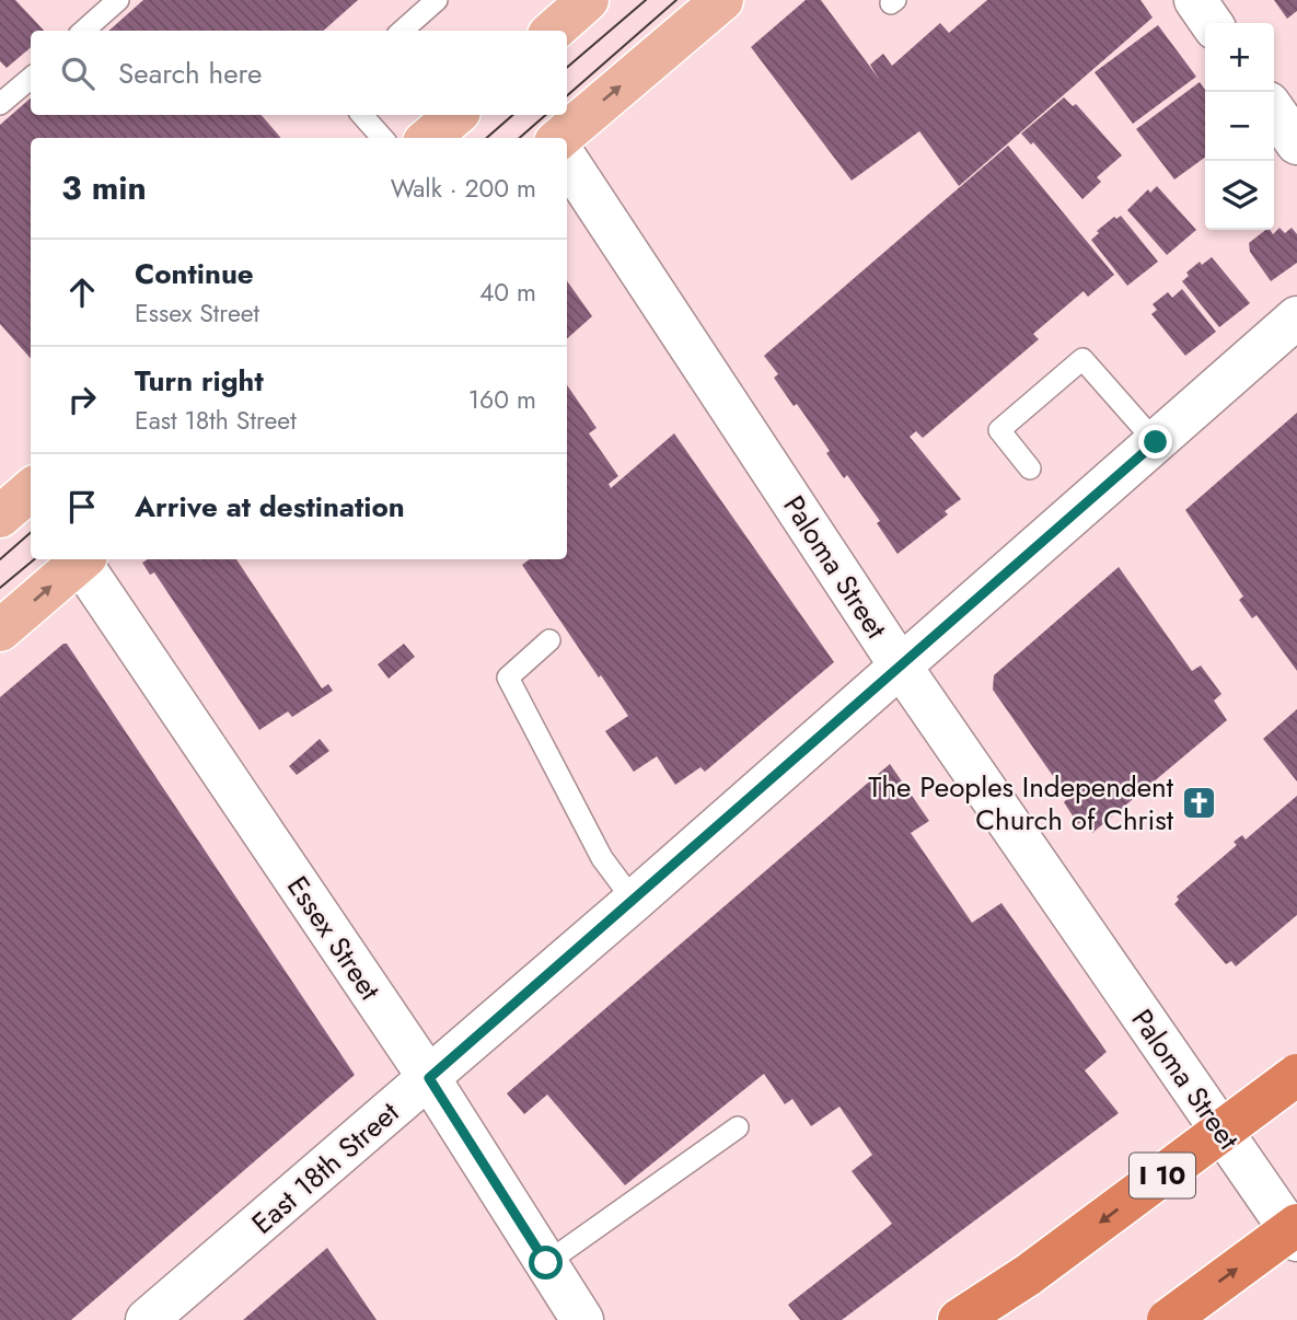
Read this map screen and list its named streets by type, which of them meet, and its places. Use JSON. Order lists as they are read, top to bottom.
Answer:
{
  "streets": {
    "highway": ["I 10"],
    "street": ["Paloma Street", "Essex Street", "East 18th Street"]
  },
  "crossings": [
    ["Paloma Street", "East 18th Street"],
    ["Essex Street", "East 18th Street"]
  ],
  "places": {
    "church": ["The Peoples Independent Church of Christ"]
  },
  "page": {
    "map_buttons": ["+", "−"],
    "search": "Search here",
    "heading": ["3 min", "Walk · 200 m"],
    "list": [
      ["Continue", "Essex Street", "40 m"],
      ["Turn right", "East 18th Street", "160 m"],
      "Arrive at destination"
    ]
  }
}
